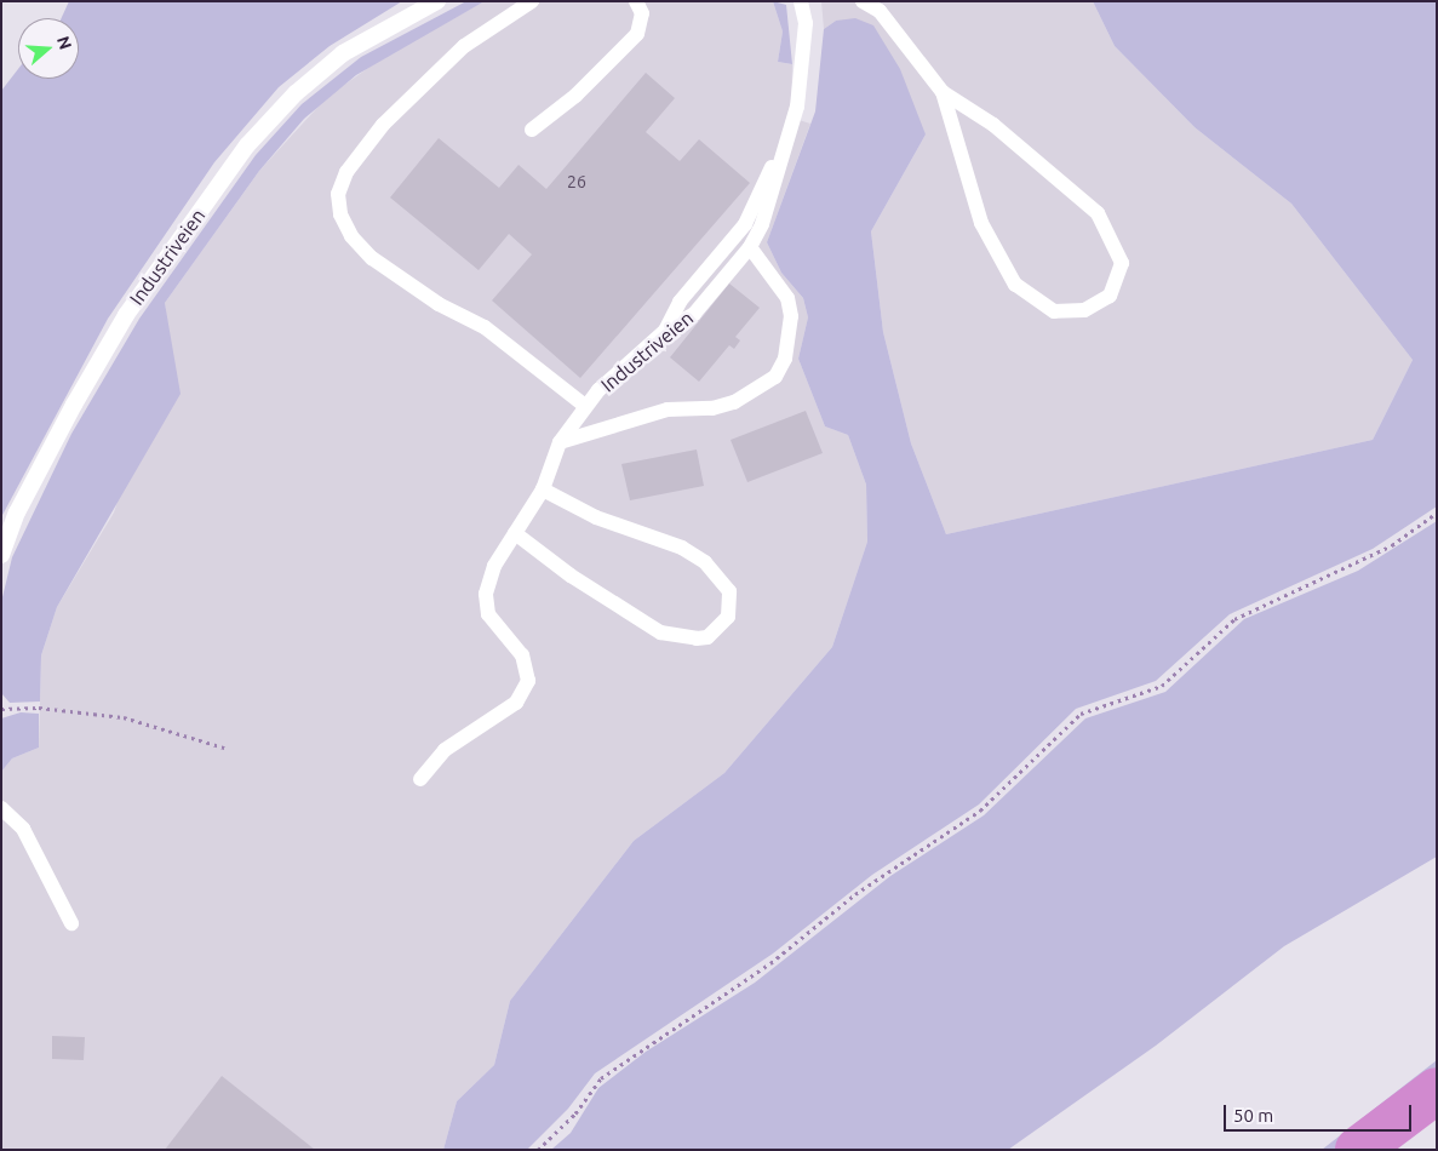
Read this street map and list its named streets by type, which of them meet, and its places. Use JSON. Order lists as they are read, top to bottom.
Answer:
{
  "streets": {
    "street": ["Industriveien"]
  },
  "house_numbers": ["26"],
  "scale_bar": "50 m",
  "north": "right"
}
